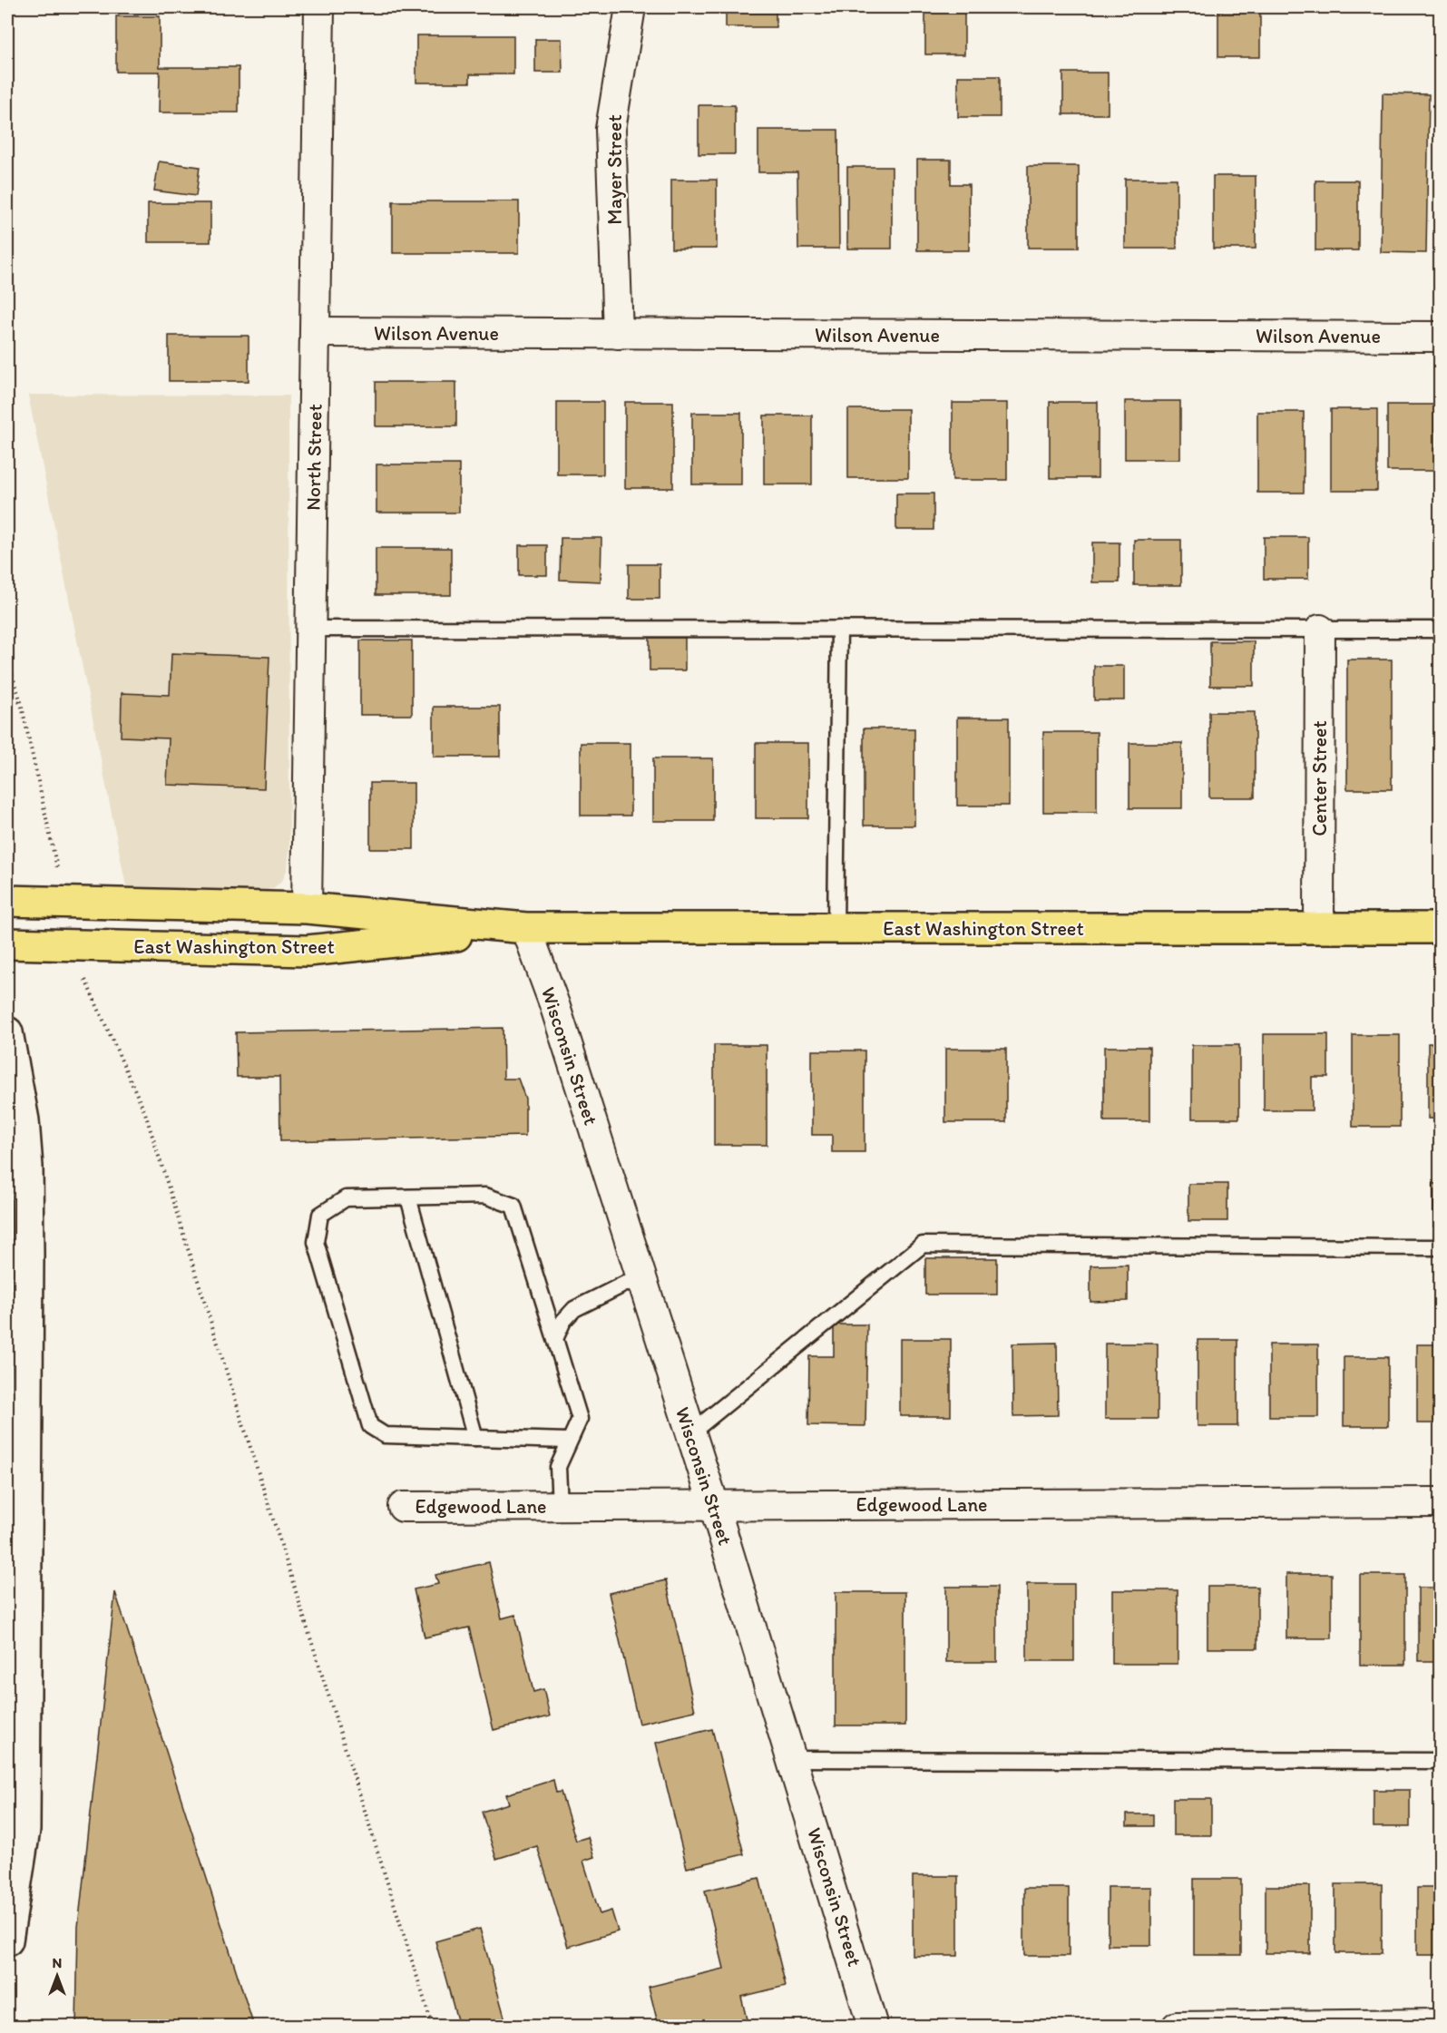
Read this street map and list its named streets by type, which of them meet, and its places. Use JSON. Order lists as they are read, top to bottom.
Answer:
{
  "streets": {
    "main road": ["East Washington Street"],
    "street": [
      "Mayer Street",
      "Wilson Avenue",
      "North Street",
      "Center Street",
      "Wisconsin Street",
      "Edgewood Lane"
    ]
  },
  "crossings": [
    ["Mayer Street", "Wilson Avenue"],
    ["Wilson Avenue", "North Street"],
    ["North Street", "East Washington Street"],
    ["Center Street", "East Washington Street"],
    ["East Washington Street", "Wisconsin Street"],
    ["Wisconsin Street", "Edgewood Lane"]
  ],
  "north": "top"
}
